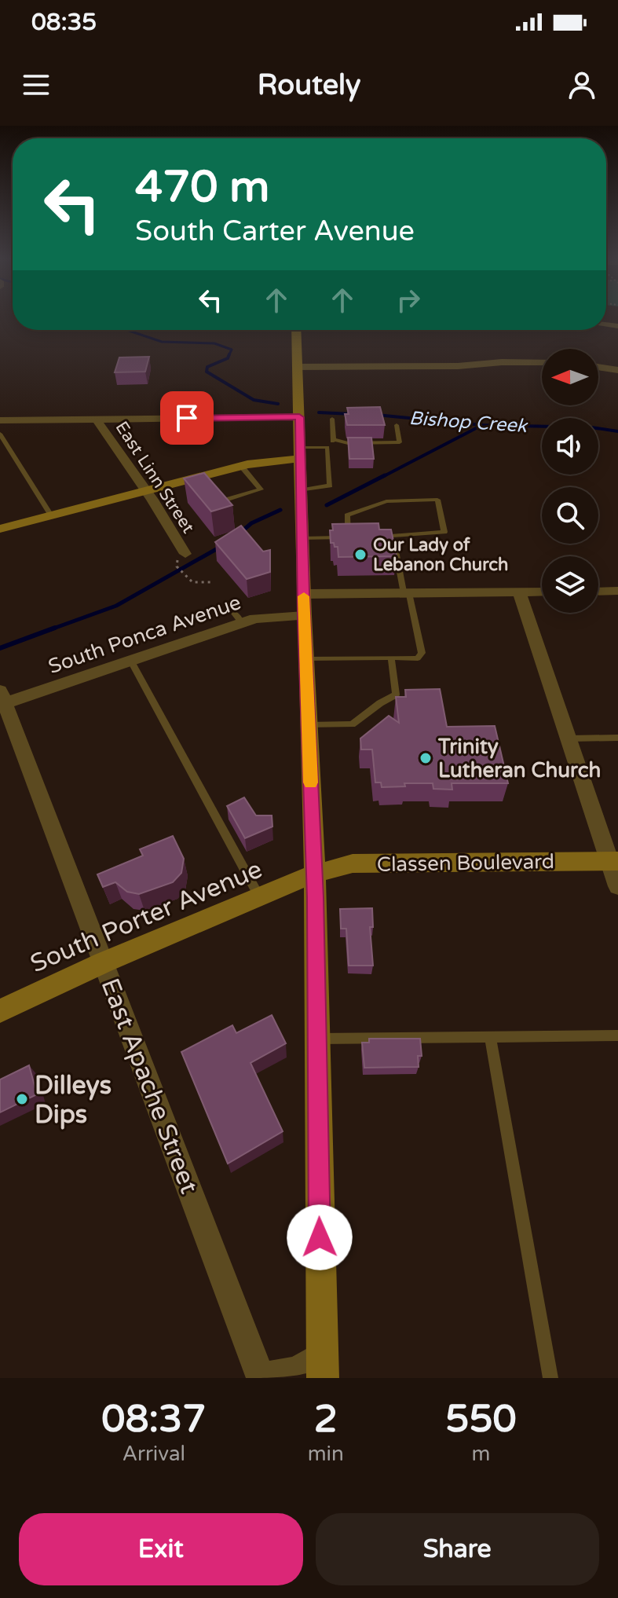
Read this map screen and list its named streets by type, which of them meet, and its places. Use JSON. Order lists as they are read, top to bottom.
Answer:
{
  "streets": {
    "main road": ["Classen Boulevard", "South Porter Avenue"],
    "street": ["East Linn Street", "South Ponca Avenue", "East Apache Street"]
  },
  "crossings": [
    ["South Ponca Avenue", "East Apache Street"],
    ["Classen Boulevard", "South Porter Avenue"],
    ["South Porter Avenue", "East Apache Street"]
  ],
  "water": ["Bishop Creek"],
  "places": ["Our Lady of Lebanon Church", "Trinity Lutheran Church", "Dilleys Dips"],
  "north": "left",
  "page": {
    "status": "08:35",
    "header": "Routely",
    "turn": ["470 m", "South Carter Avenue"],
    "eta": [
      "08:37",
      "Arrival",
      "2",
      "min",
      "550",
      "m"
    ],
    "buttons": ["Exit", "Share"]
  }
}
